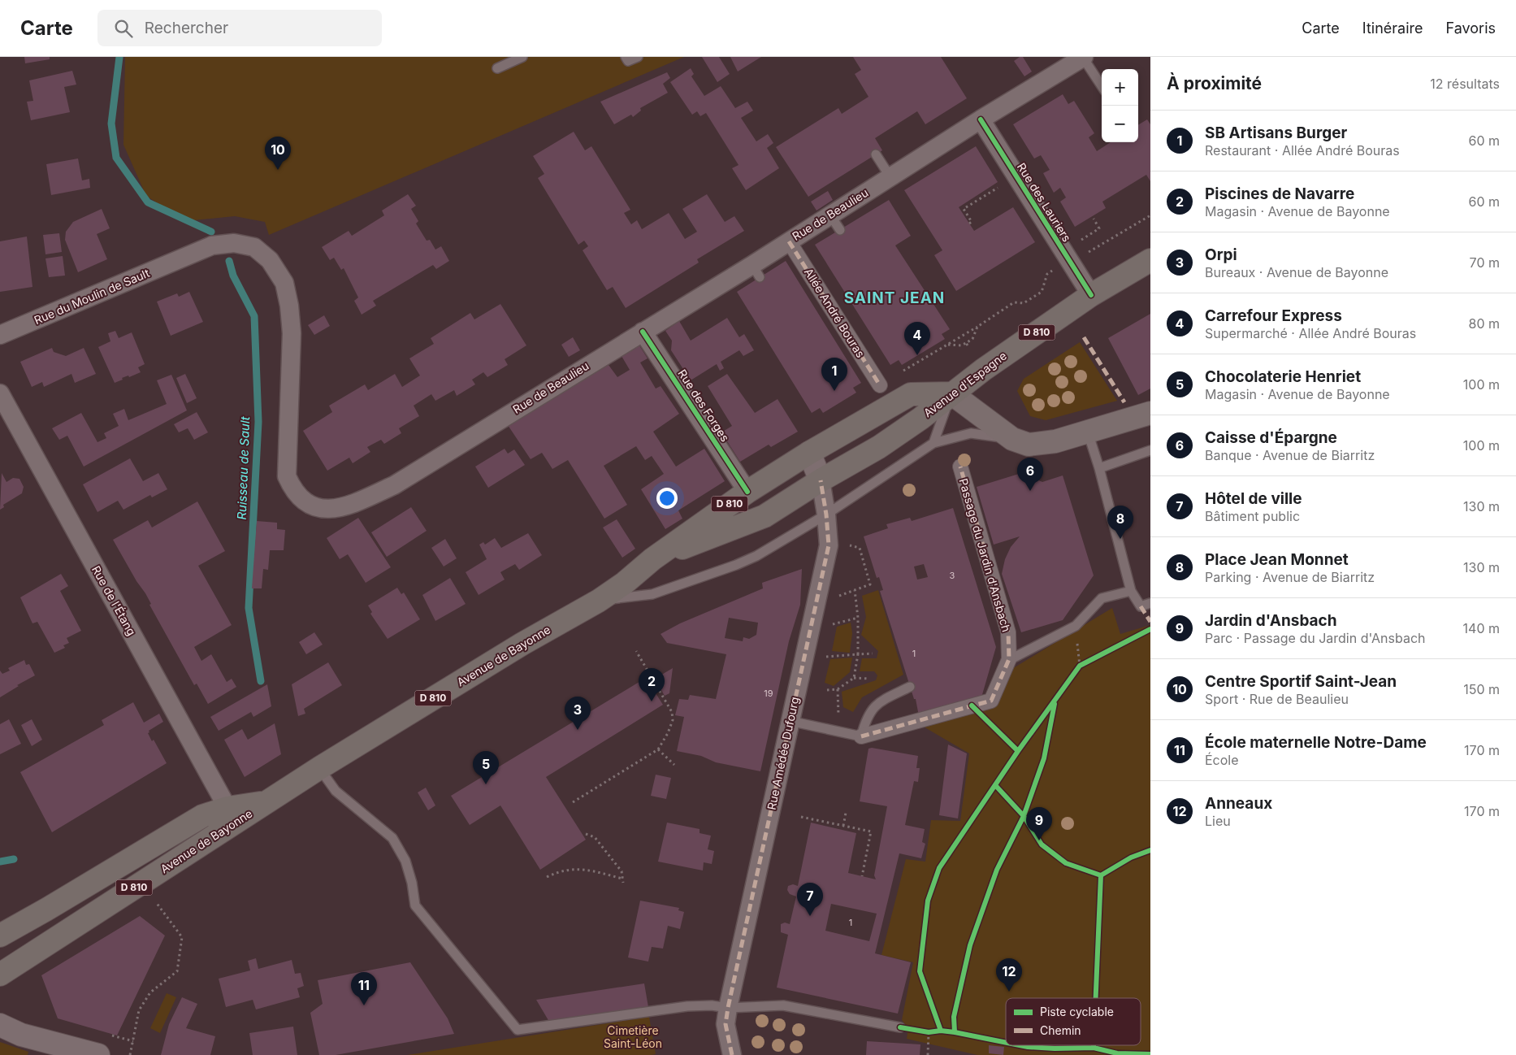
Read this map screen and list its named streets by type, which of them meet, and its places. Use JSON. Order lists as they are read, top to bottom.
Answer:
{
  "streets": {
    "main road": ["D 810", "Avenue d'Espagne", "Avenue de Bayonne"],
    "street": [
      "Rue des Lauriers",
      "Rue de Beaulieu",
      "Rue du Moulin de Sault",
      "Allée André Bouras",
      "Rue des Forges",
      "Passage du Jardin d'Ansbach",
      "Rue de l'Étang",
      "Rue Amédée Dufourg"
    ]
  },
  "crossings": [
    ["Rue des Lauriers", "Rue de Beaulieu"],
    ["Rue des Lauriers", "Avenue d'Espagne"],
    ["Rue de Beaulieu", "Rue du Moulin de Sault"],
    ["Rue de Beaulieu", "Allée André Bouras"],
    ["Rue de Beaulieu", "Rue des Forges"],
    ["D 810", "Avenue d'Espagne"],
    ["D 810", "Rue des Forges"],
    ["D 810", "Avenue de Bayonne"],
    ["D 810", "Rue Amédée Dufourg"],
    ["Avenue d'Espagne", "Rue Amédée Dufourg"],
    ["Rue de l'Étang", "Avenue de Bayonne"]
  ],
  "districts": ["SAINT JEAN"],
  "water": ["Ruisseau de Sault"],
  "parks": ["Cimetière Saint-Léon"],
  "house_numbers": [
    "3",
    "1",
    "19",
    "1"
  ],
  "legend": ["Piste cyclable", "Chemin"],
  "page": {
    "header": "Carte",
    "search": "Rechercher",
    "nav": ["Carte", "Itinéraire", "Favoris"],
    "heading": ["À proximité", "12 résultats"],
    "map_buttons": ["+", "−"],
    "list": [
      {
        "mark": "1",
        "name": "SB Artisans Burger",
        "note": "Restaurant · Allée André Bouras",
        "value": "60 m"
      },
      {
        "mark": "2",
        "name": "Piscines de Navarre",
        "note": "Magasin · Avenue de Bayonne",
        "value": "60 m"
      },
      {
        "mark": "3",
        "name": "Orpi",
        "note": "Bureaux · Avenue de Bayonne",
        "value": "70 m"
      },
      {
        "mark": "4",
        "name": "Carrefour Express",
        "note": "Supermarché · Allée André Bouras",
        "value": "80 m"
      },
      {
        "mark": "5",
        "name": "Chocolaterie Henriet",
        "note": "Magasin · Avenue de Bayonne",
        "value": "100 m"
      },
      {
        "mark": "6",
        "name": "Caisse d'Épargne",
        "note": "Banque · Avenue de Biarritz",
        "value": "100 m"
      },
      {
        "mark": "7",
        "name": "Hôtel de ville",
        "note": "Bâtiment public",
        "value": "130 m"
      },
      {
        "mark": "8",
        "name": "Place Jean Monnet",
        "note": "Parking · Avenue de Biarritz",
        "value": "130 m"
      },
      {
        "mark": "9",
        "name": "Jardin d'Ansbach",
        "note": "Parc · Passage du Jardin d'Ansbach",
        "value": "140 m"
      },
      {
        "mark": "10",
        "name": "Centre Sportif Saint-Jean",
        "note": "Sport · Rue de Beaulieu",
        "value": "150 m"
      },
      {
        "mark": "11",
        "name": "École maternelle Notre-Dame",
        "note": "École",
        "value": "170 m"
      },
      {
        "mark": "12",
        "name": "Anneaux",
        "note": "Lieu",
        "value": "170 m"
      }
    ],
    "pins": [
      "10",
      "4",
      "1",
      "6",
      "8",
      "2",
      "3",
      "5",
      "9",
      "7",
      "12",
      "11"
    ]
  }
}
